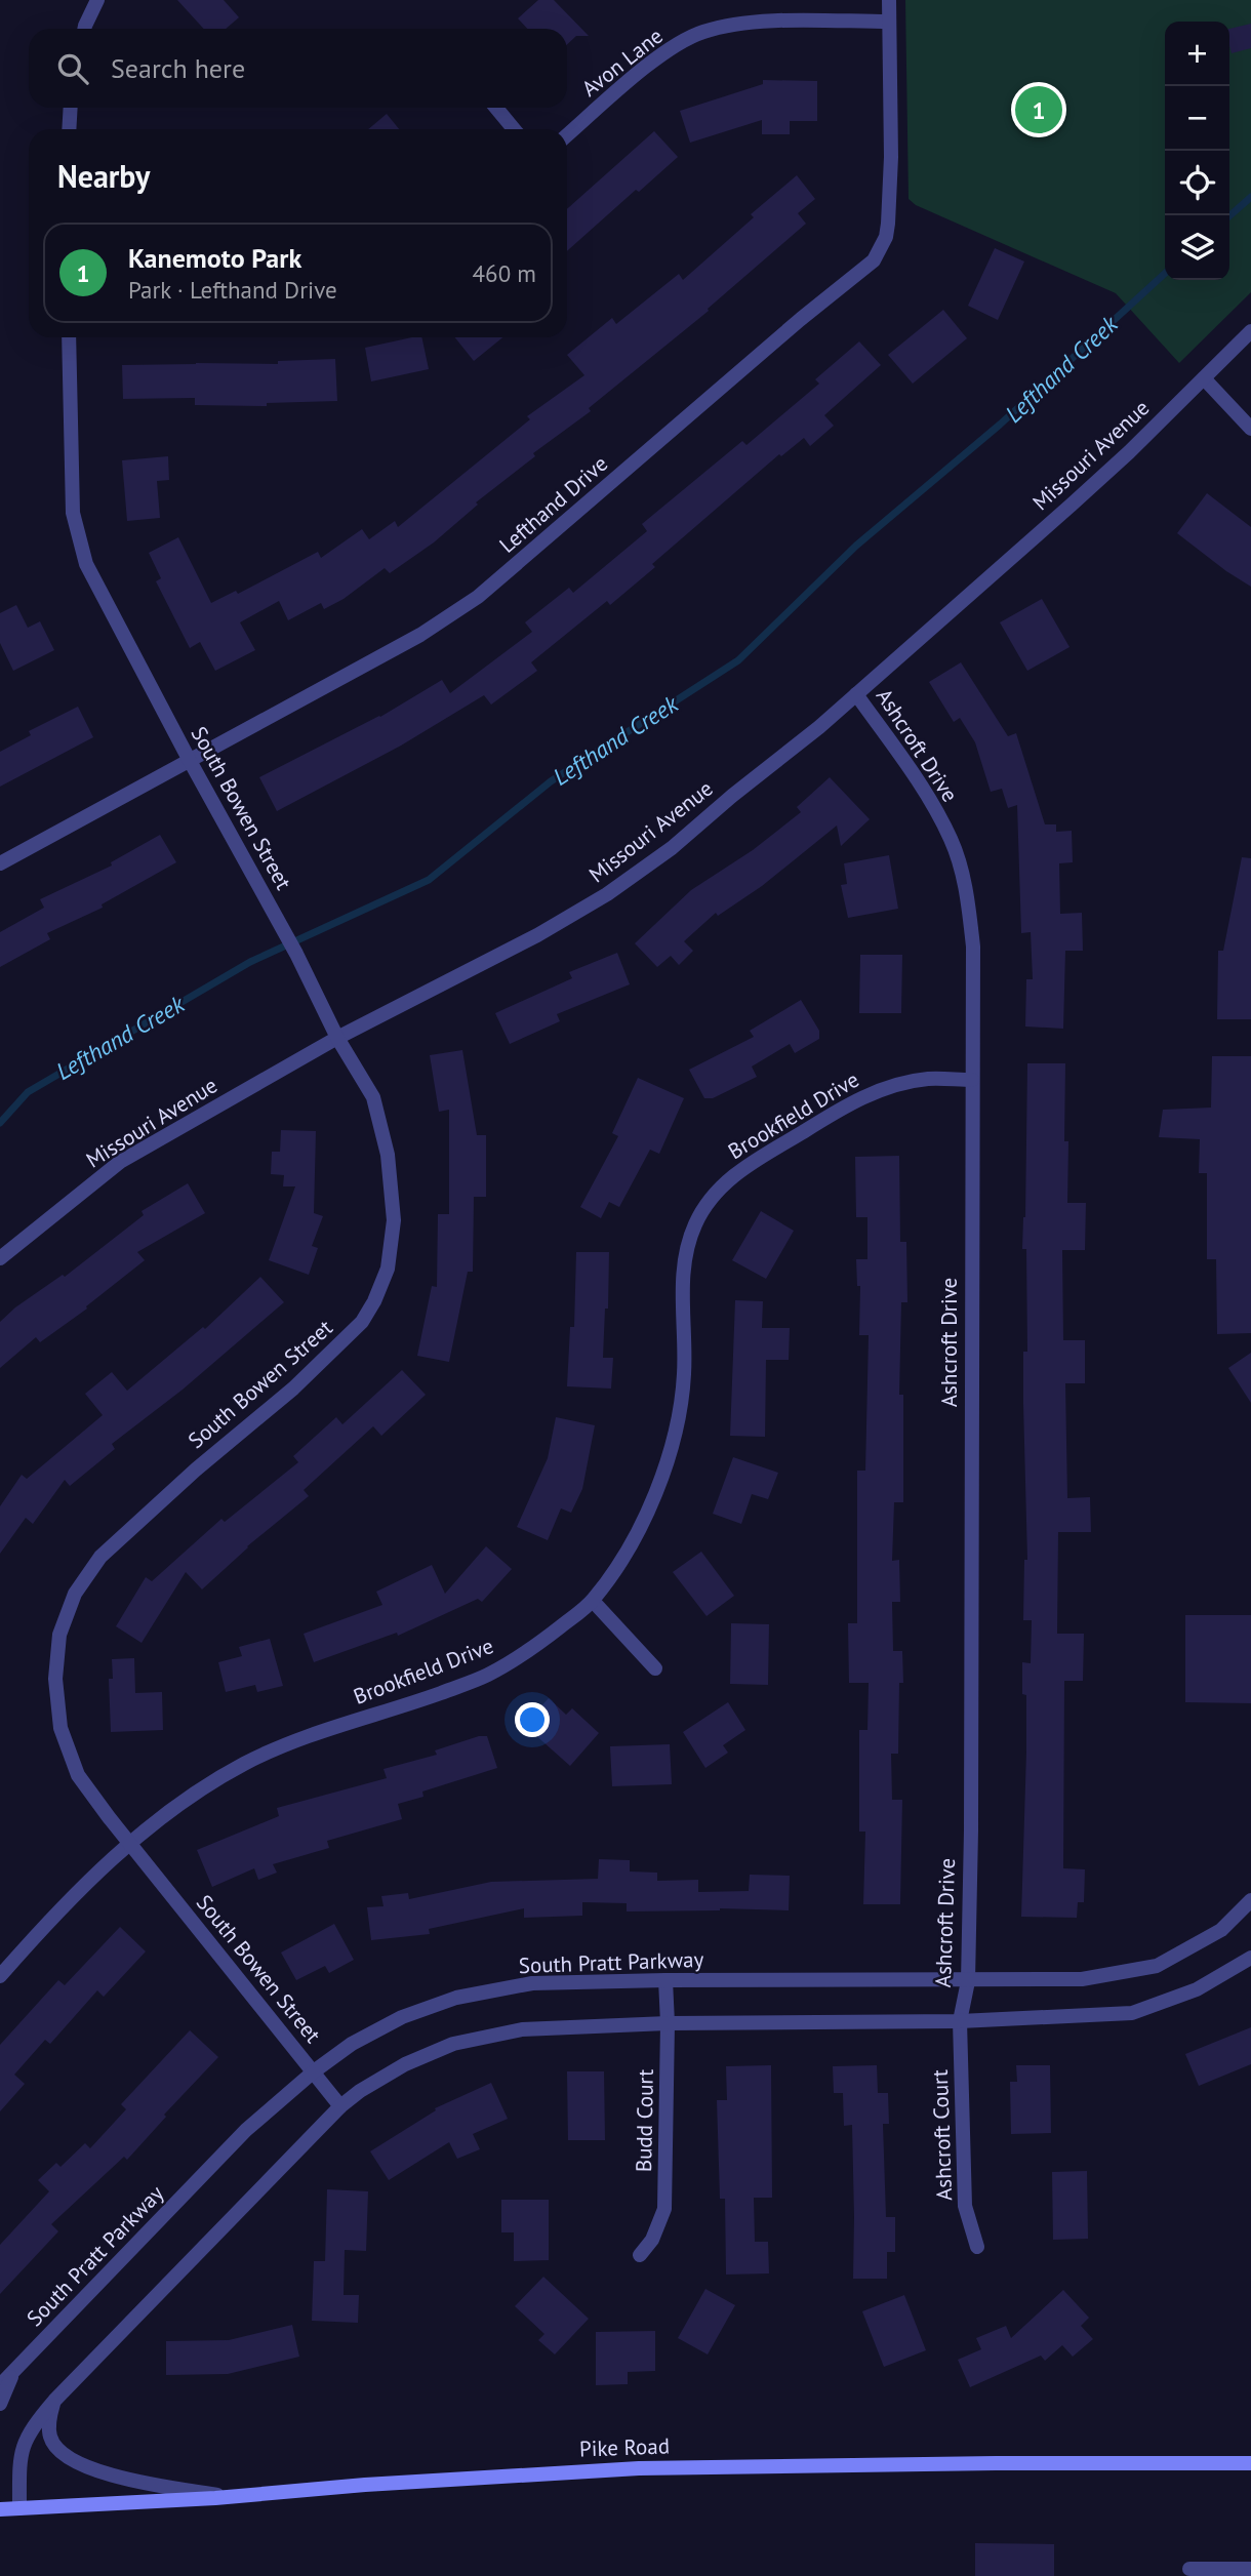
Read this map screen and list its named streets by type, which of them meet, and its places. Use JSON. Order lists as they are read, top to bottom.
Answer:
{
  "streets": {
    "main road": ["Pike Road"],
    "street": [
      "Avon Lane",
      "Missouri Avenue",
      "Lefthand Drive",
      "Ashcroft Drive",
      "South Bowen Street",
      "Brookfield Drive",
      "South Pratt Parkway",
      "Budd Court",
      "Ashcroft Court"
    ]
  },
  "crossings": [
    ["Avon Lane", "Lefthand Drive"],
    ["Missouri Avenue", "Ashcroft Drive"],
    ["Missouri Avenue", "South Bowen Street"],
    ["Lefthand Drive", "South Bowen Street"],
    ["Ashcroft Drive", "Brookfield Drive"],
    ["Ashcroft Drive", "South Pratt Parkway"],
    ["Ashcroft Drive", "Ashcroft Court"],
    ["South Bowen Street", "Brookfield Drive"],
    ["South Bowen Street", "South Pratt Parkway"],
    ["South Pratt Parkway", "Budd Court"]
  ],
  "water": ["Lefthand Creek"],
  "page": {
    "map_buttons": ["+", "−"],
    "search": "Search here",
    "pins": "1",
    "heading": "Nearby",
    "list": [
      {
        "mark": "1",
        "name": "Kanemoto Park",
        "note": "Park · Lefthand Drive",
        "value": "460 m"
      }
    ]
  }
}
